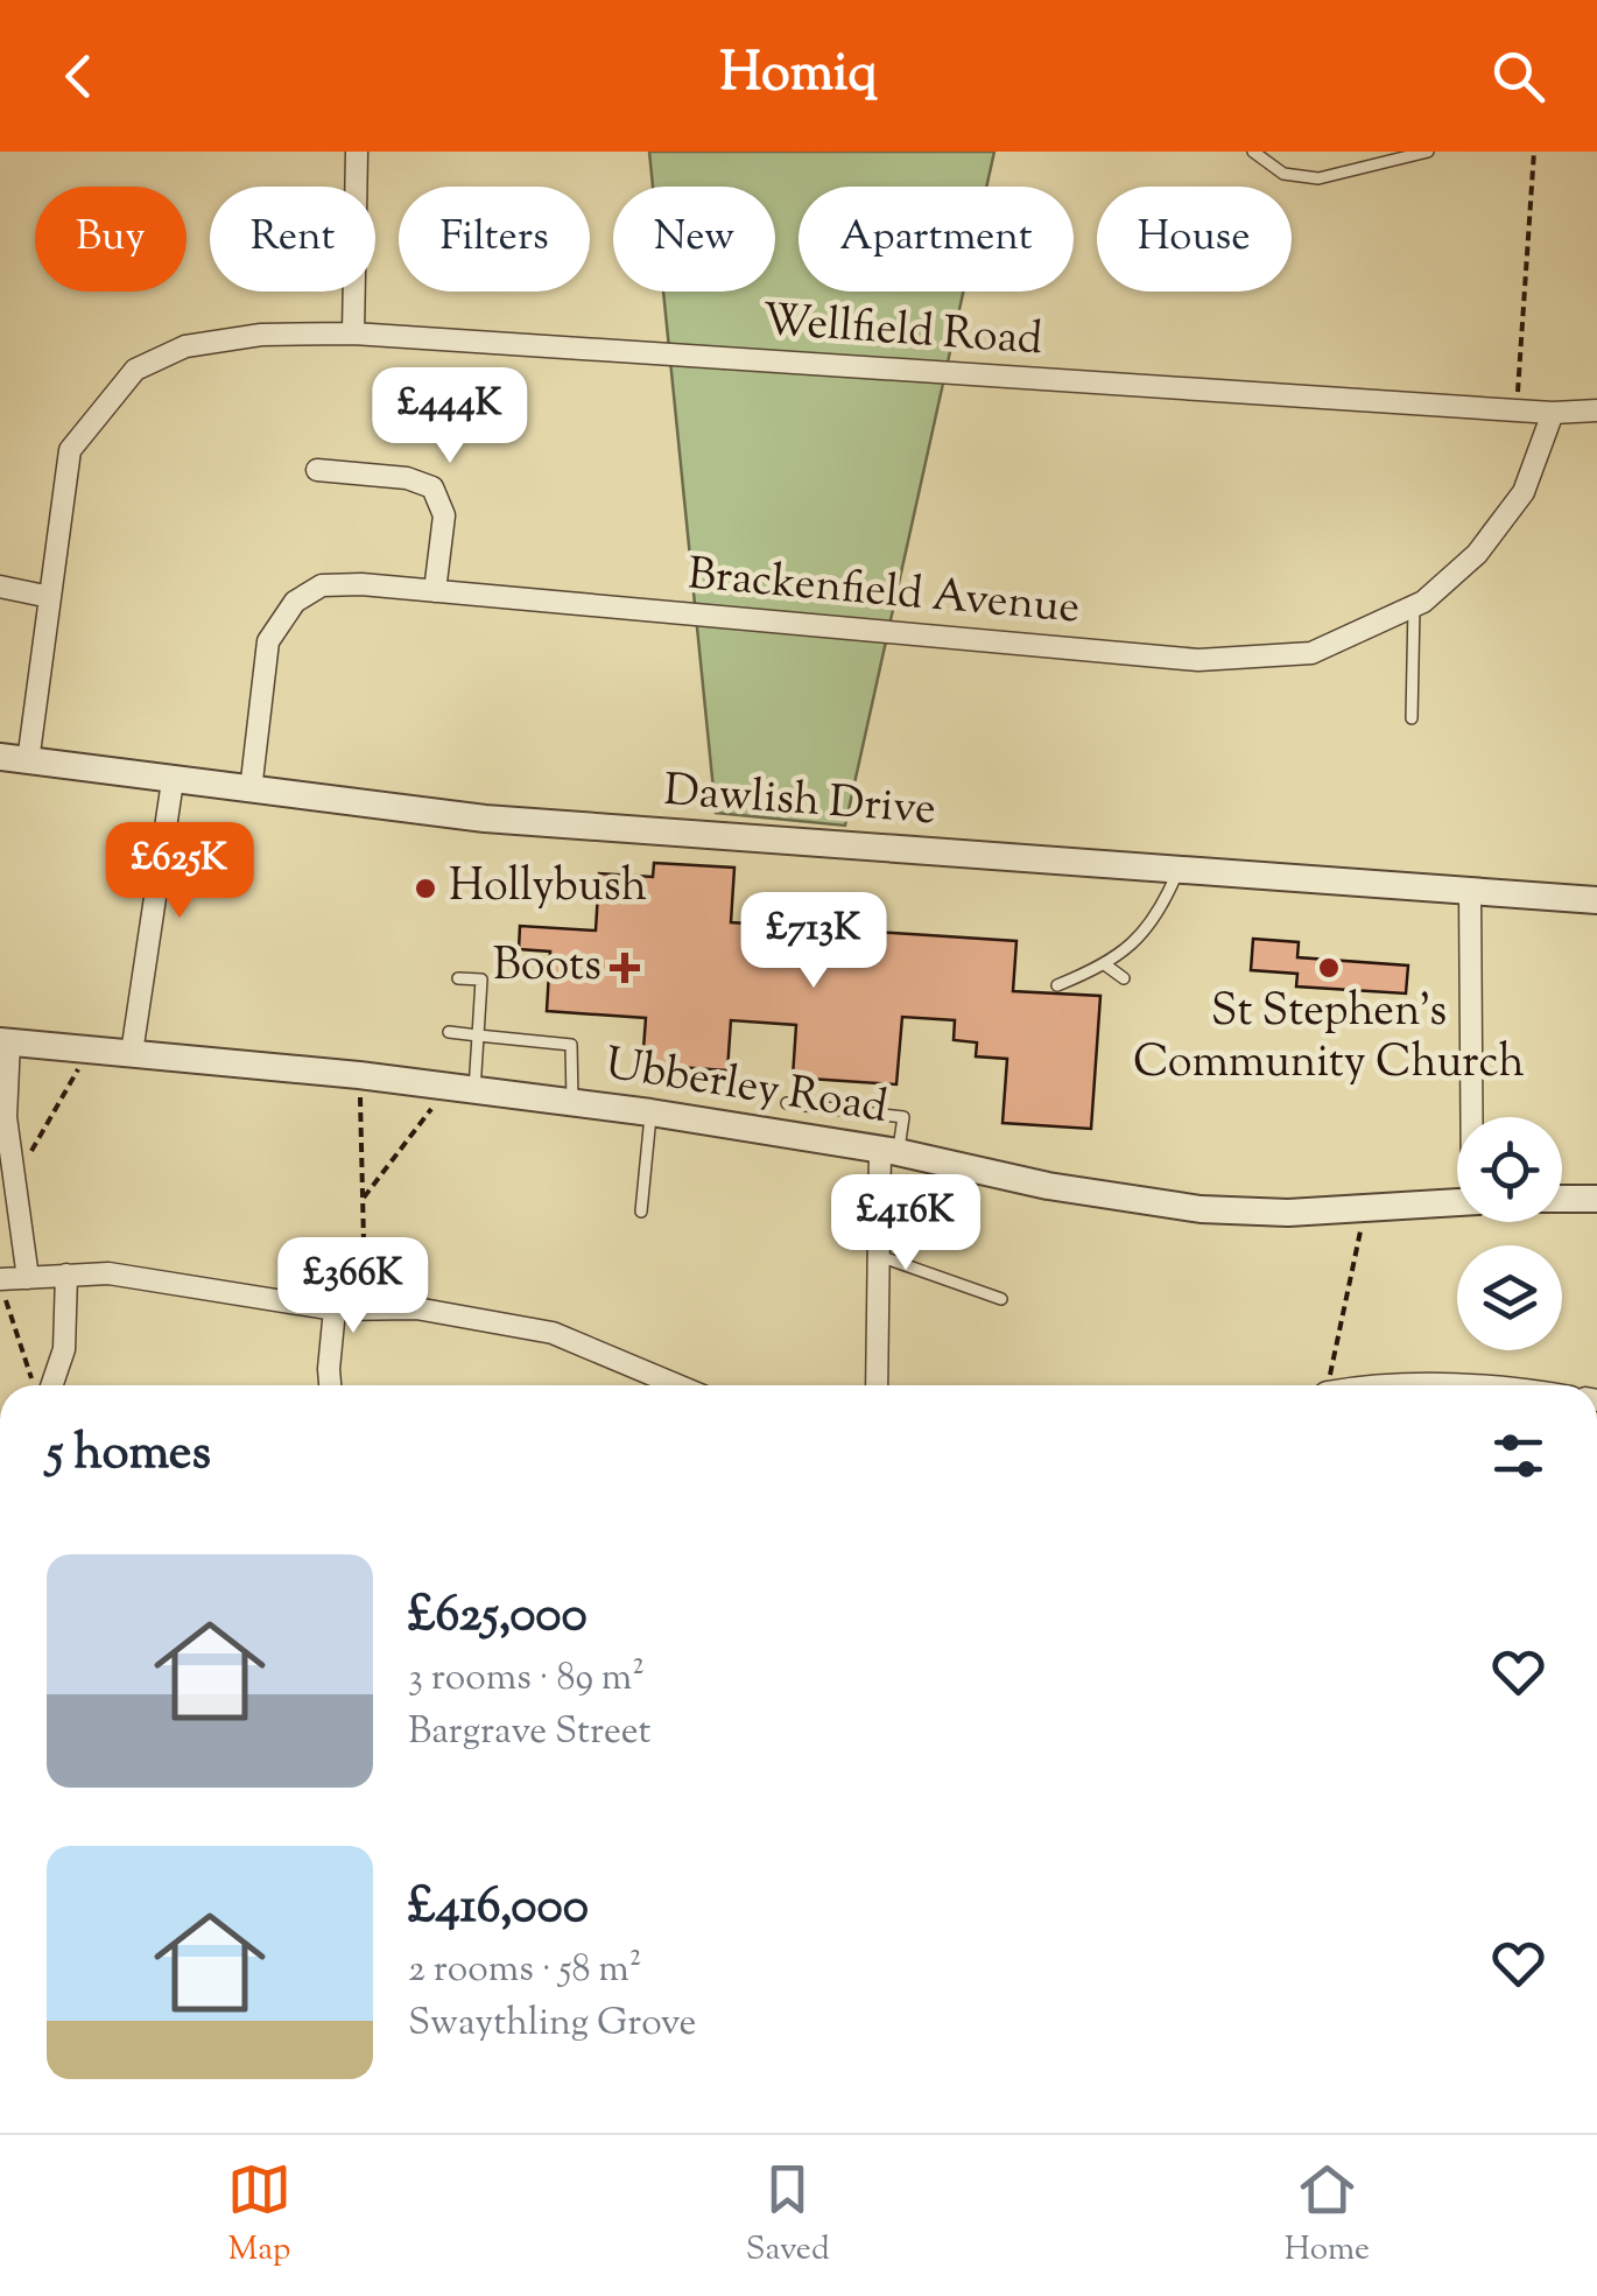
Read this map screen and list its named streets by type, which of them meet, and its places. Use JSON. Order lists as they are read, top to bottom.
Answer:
{
  "streets": {
    "street": [
      "Wellfield Road",
      "Brackenfield Avenue",
      "Dawlish Drive",
      "Ubberley Road"
    ]
  },
  "crossings": [
    ["Wellfield Road", "Brackenfield Avenue"],
    ["Wellfield Road", "Dawlish Drive"],
    ["Brackenfield Avenue", "Dawlish Drive"]
  ],
  "places": {
    "other": ["Hollybush", "St Stephen's Community Church"],
    "health": ["Boots"]
  },
  "page": {
    "header": "Homiq",
    "chip": [
      "Buy",
      "Rent",
      "Filters",
      "New",
      "Apartment",
      "House"
    ],
    "price": [
      "£444K",
      "£625K",
      "£713K",
      "£416K",
      "£366K"
    ],
    "heading": "5 homes",
    "list": [
      {
        "name": "£625,000",
        "note": "3 rooms · 89 m² · Bargrave Street"
      },
      {
        "name": "£416,000",
        "note": "2 rooms · 58 m² · Swaythling Grove"
      }
    ],
    "tabs": ["Map", "Saved", "Home"]
  }
}
